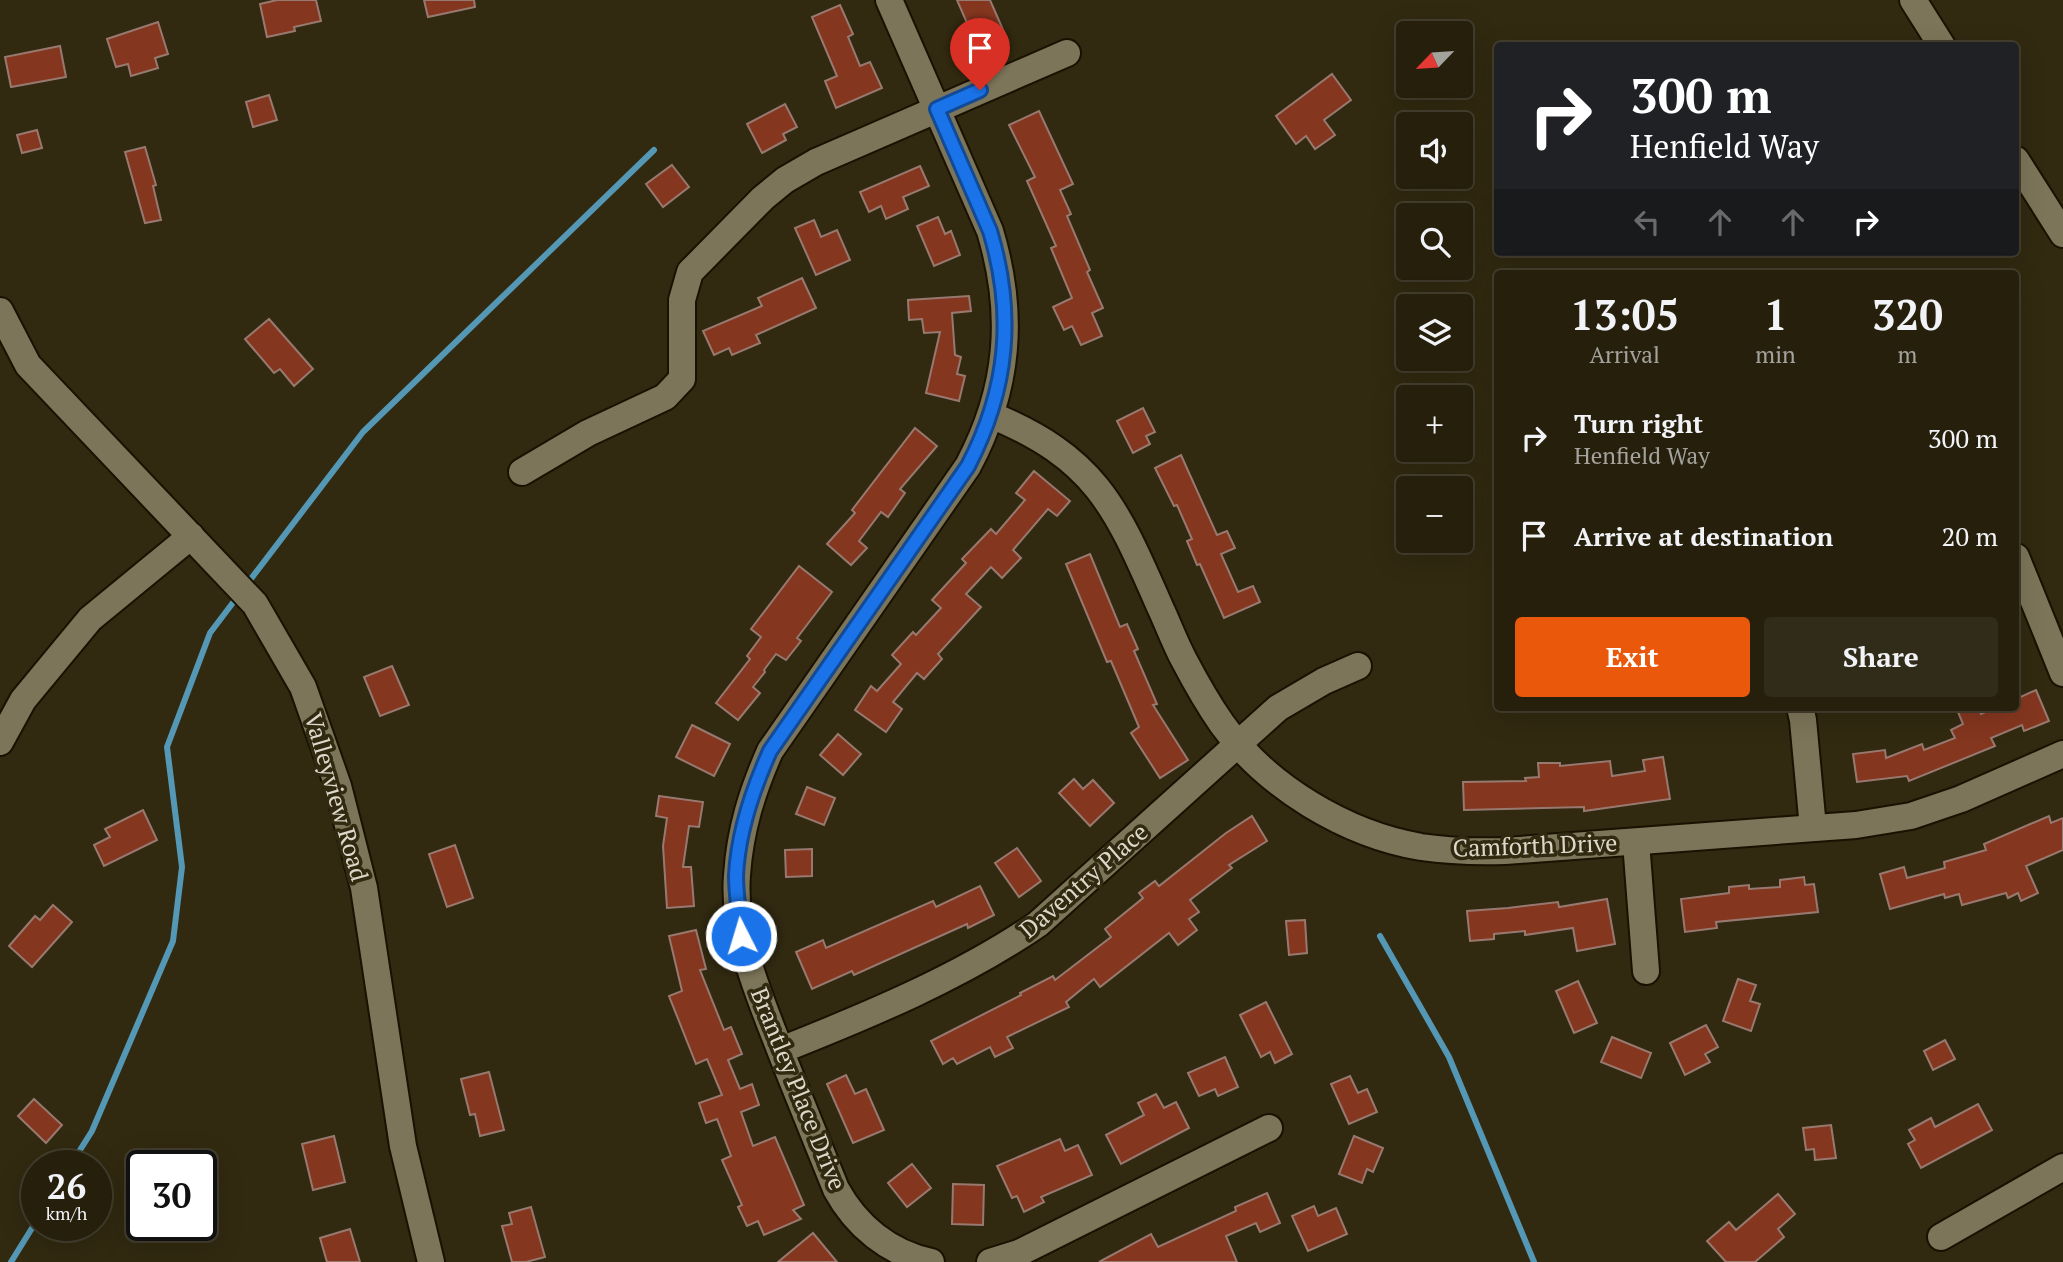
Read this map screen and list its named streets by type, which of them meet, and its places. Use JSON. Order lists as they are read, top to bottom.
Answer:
{
  "streets": {
    "street": [
      "Valleyview Road",
      "Camforth Drive",
      "Daventry Place",
      "Brantley Place Drive"
    ]
  },
  "crossings": [
    ["Camforth Drive", "Daventry Place"],
    ["Camforth Drive", "Brantley Place Drive"],
    ["Daventry Place", "Brantley Place Drive"]
  ],
  "north": "bottom left",
  "page": {
    "map_buttons": ["+", "−"],
    "turn": ["300 m", "Henfield Way"],
    "eta": [
      "13:05",
      "Arrival",
      "1",
      "min",
      "320",
      "m"
    ],
    "list": [
      {
        "name": "Turn right",
        "note": "Henfield Way",
        "value": "300 m"
      },
      {
        "name": "Arrive at destination",
        "value": "20 m"
      }
    ],
    "buttons": ["Exit", "Share"],
    "speed": "26 km/h",
    "limit": "30"
  }
}
